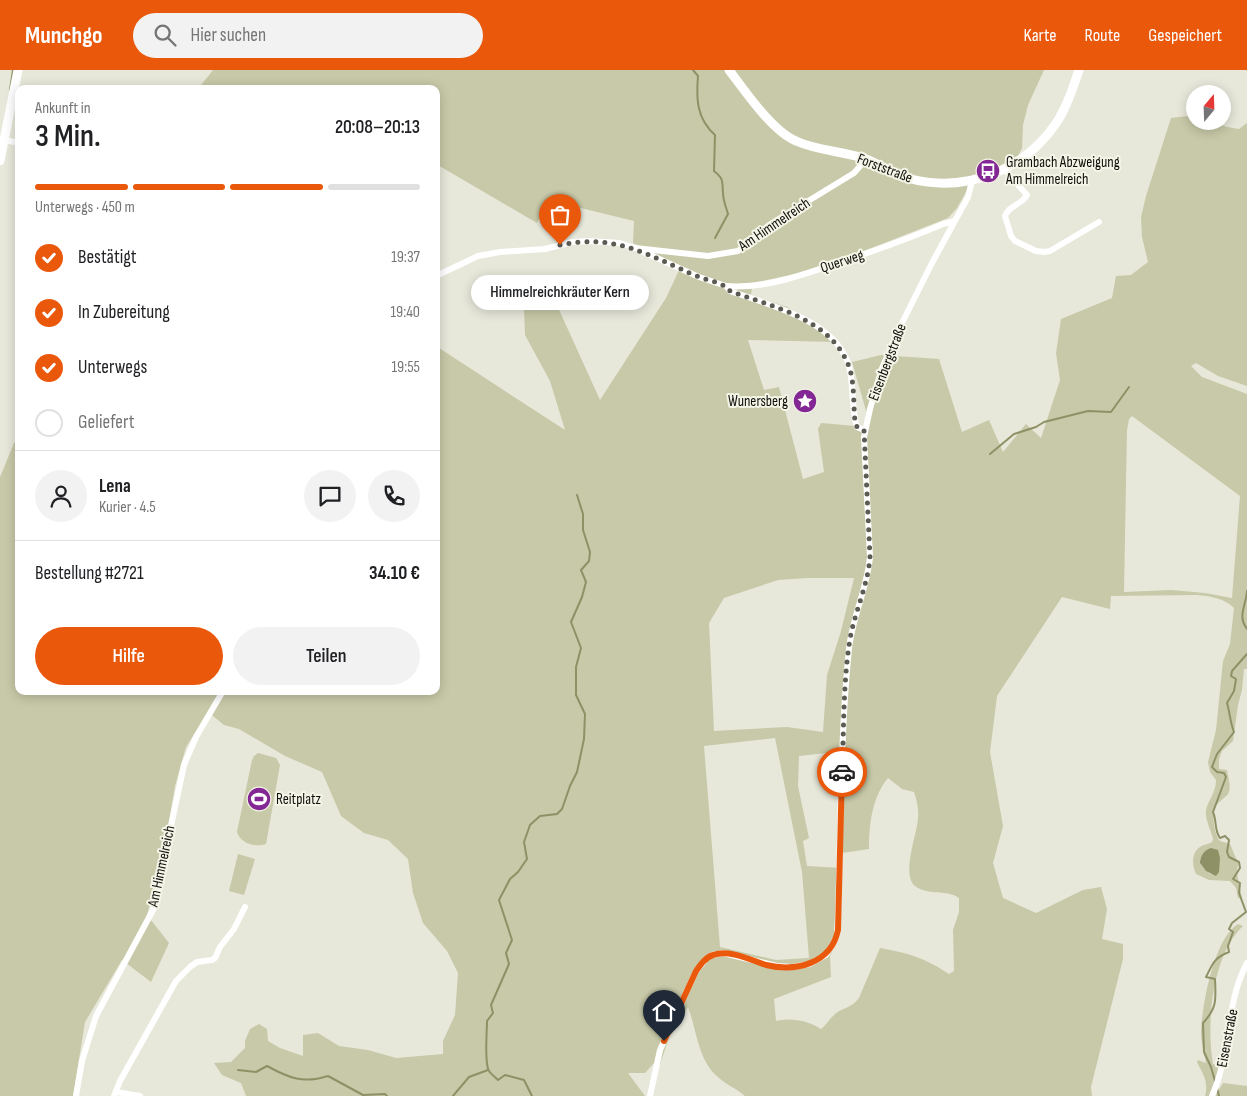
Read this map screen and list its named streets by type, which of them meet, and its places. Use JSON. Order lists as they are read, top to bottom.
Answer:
{
  "streets": {
    "street": [
      "Forststraße",
      "Am Himmelreich",
      "Querweg",
      "Eisenbergstraße",
      "Eisenstraße"
    ]
  },
  "crossings": [
    ["Forststraße", "Am Himmelreich"],
    ["Forststraße", "Eisenbergstraße"],
    ["Querweg", "Eisenbergstraße"]
  ],
  "places": {
    "bus stop": ["Grambach Abzweigung Am Himmelreich"],
    "other": ["Himmelreichkräuter Kern"],
    "place": ["Wunersberg"],
    "sports": ["Reitplatz"]
  },
  "north": "top",
  "page": {
    "header": "Munchgo",
    "search": "Hier suchen",
    "nav": ["Karte", "Route", "Gespeichert"],
    "heading": ["3 Min.", "Ankunft in", "20:08–20:13"],
    "panel": [
      "Lena",
      "Kurier · 4.5",
      "Bestellung #2721",
      "34.10 €"
    ],
    "bar": "Unterwegs · 450 m",
    "list": [
      ["Bestätigt", "19:37"],
      ["In Zubereitung", "19:40"],
      ["Unterwegs", "19:55"],
      "Geliefert"
    ],
    "bubble": "Himmelreichkräuter Kern",
    "buttons": ["Hilfe", "Teilen"]
  }
}
